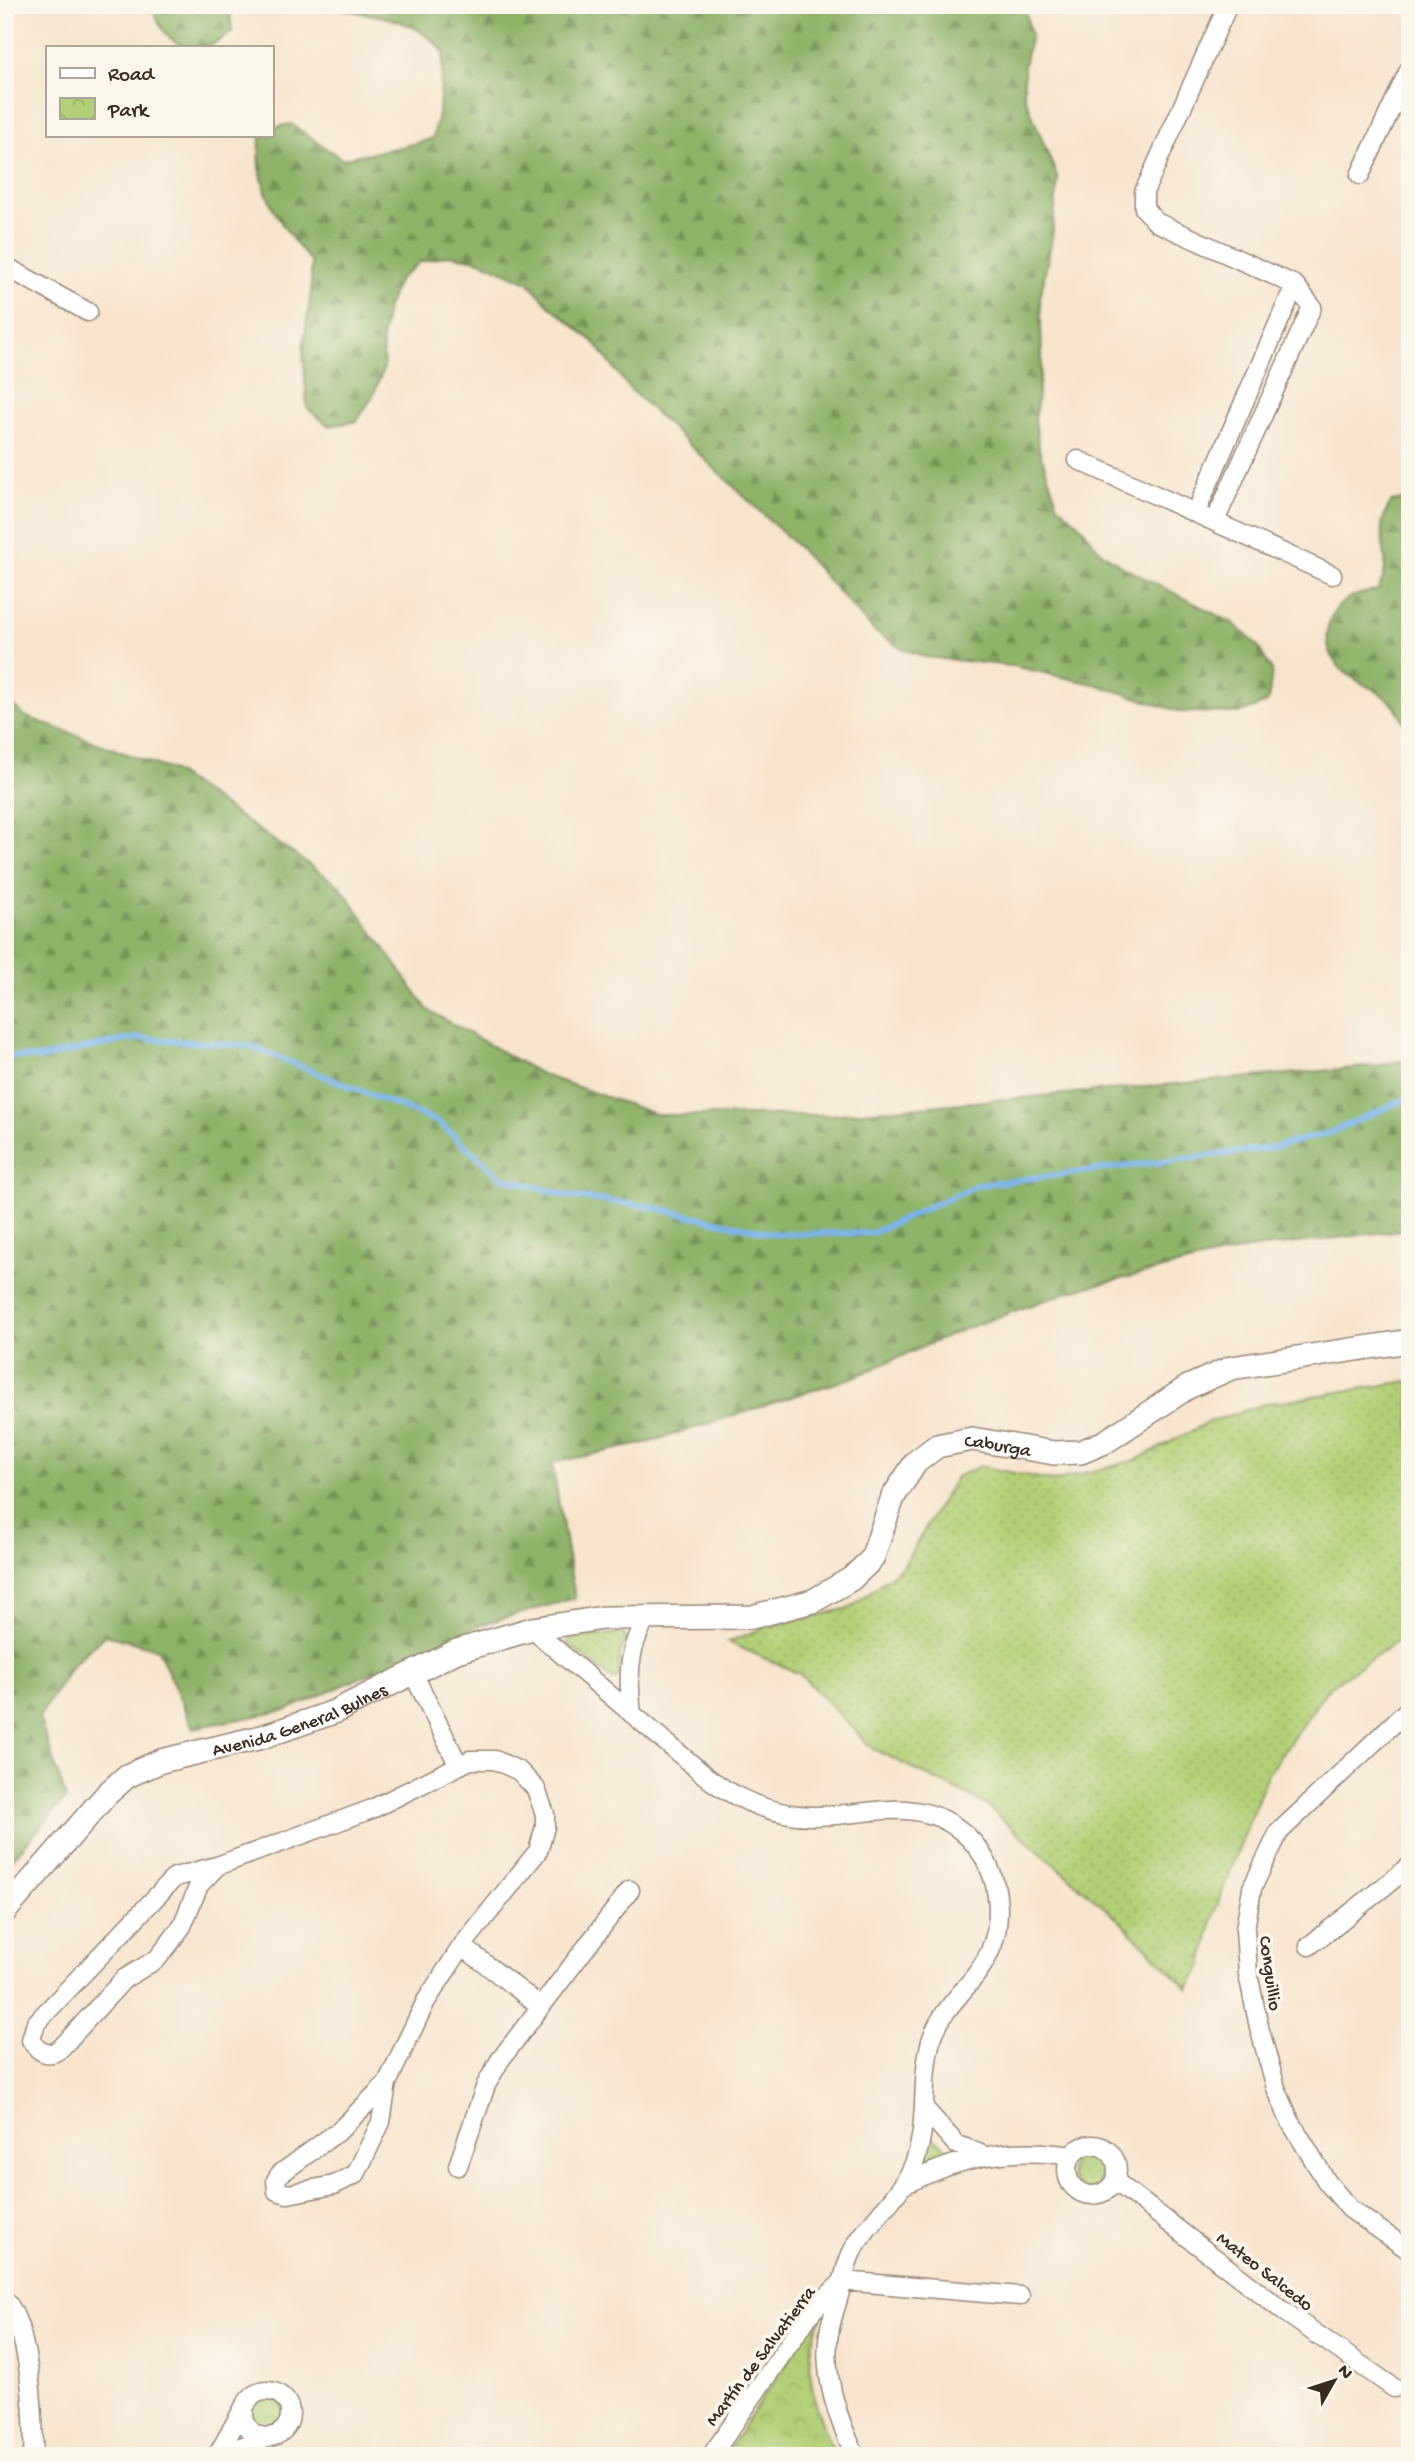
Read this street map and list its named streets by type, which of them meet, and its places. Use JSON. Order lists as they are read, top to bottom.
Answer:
{
  "streets": {
    "street": [
      "Caburga",
      "Avenida General Bulnes",
      "Conguillio",
      "Mateo Salcedo",
      "Martín de Salvatierra"
    ]
  },
  "crossings": [
    ["Caburga", "Avenida General Bulnes"],
    ["Avenida General Bulnes", "Martín de Salvatierra"]
  ],
  "legend": ["Road", "Park"],
  "north": "top right"
}
